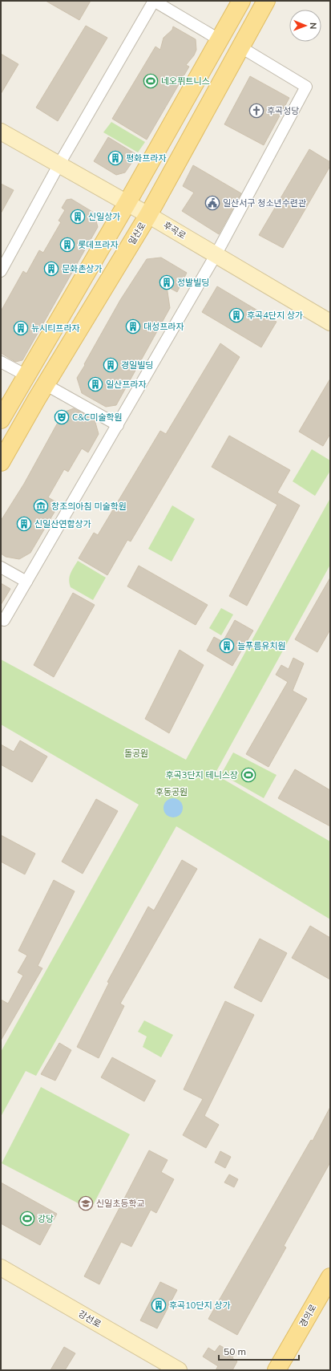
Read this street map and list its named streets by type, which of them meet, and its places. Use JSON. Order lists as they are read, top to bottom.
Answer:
{
  "streets": {
    "main road": ["일산로", "경의로"],
    "street": ["후곡로", "강선로"]
  },
  "crossings": [
    ["후곡로", "일산로"]
  ],
  "parks": ["돌공원", "후동공원"],
  "places": {
    "sports": ["네오퓌트니스", "후곡3단지 테니스장", "강당"],
    "church": ["후곡성당"],
    "building": [
      "평화프라자",
      "신일상가",
      "롯데프라자",
      "문화촌상가",
      "정발빌딩",
      "후곡4단지 상가",
      "대성프라자",
      "뉴시티프라자",
      "경일빌딩",
      "일산프라자",
      "신일산연합상가",
      "늘푸름유치원",
      "후곡10단지 상가"
    ],
    "public building": ["일산서구 청소년수련관"],
    "theatre": ["C&C미술학원"],
    "museum": ["창조의아침 미술학원"],
    "school or university": ["신일초등학교"]
  },
  "scale_bar": "50 m",
  "north": "right"
}
